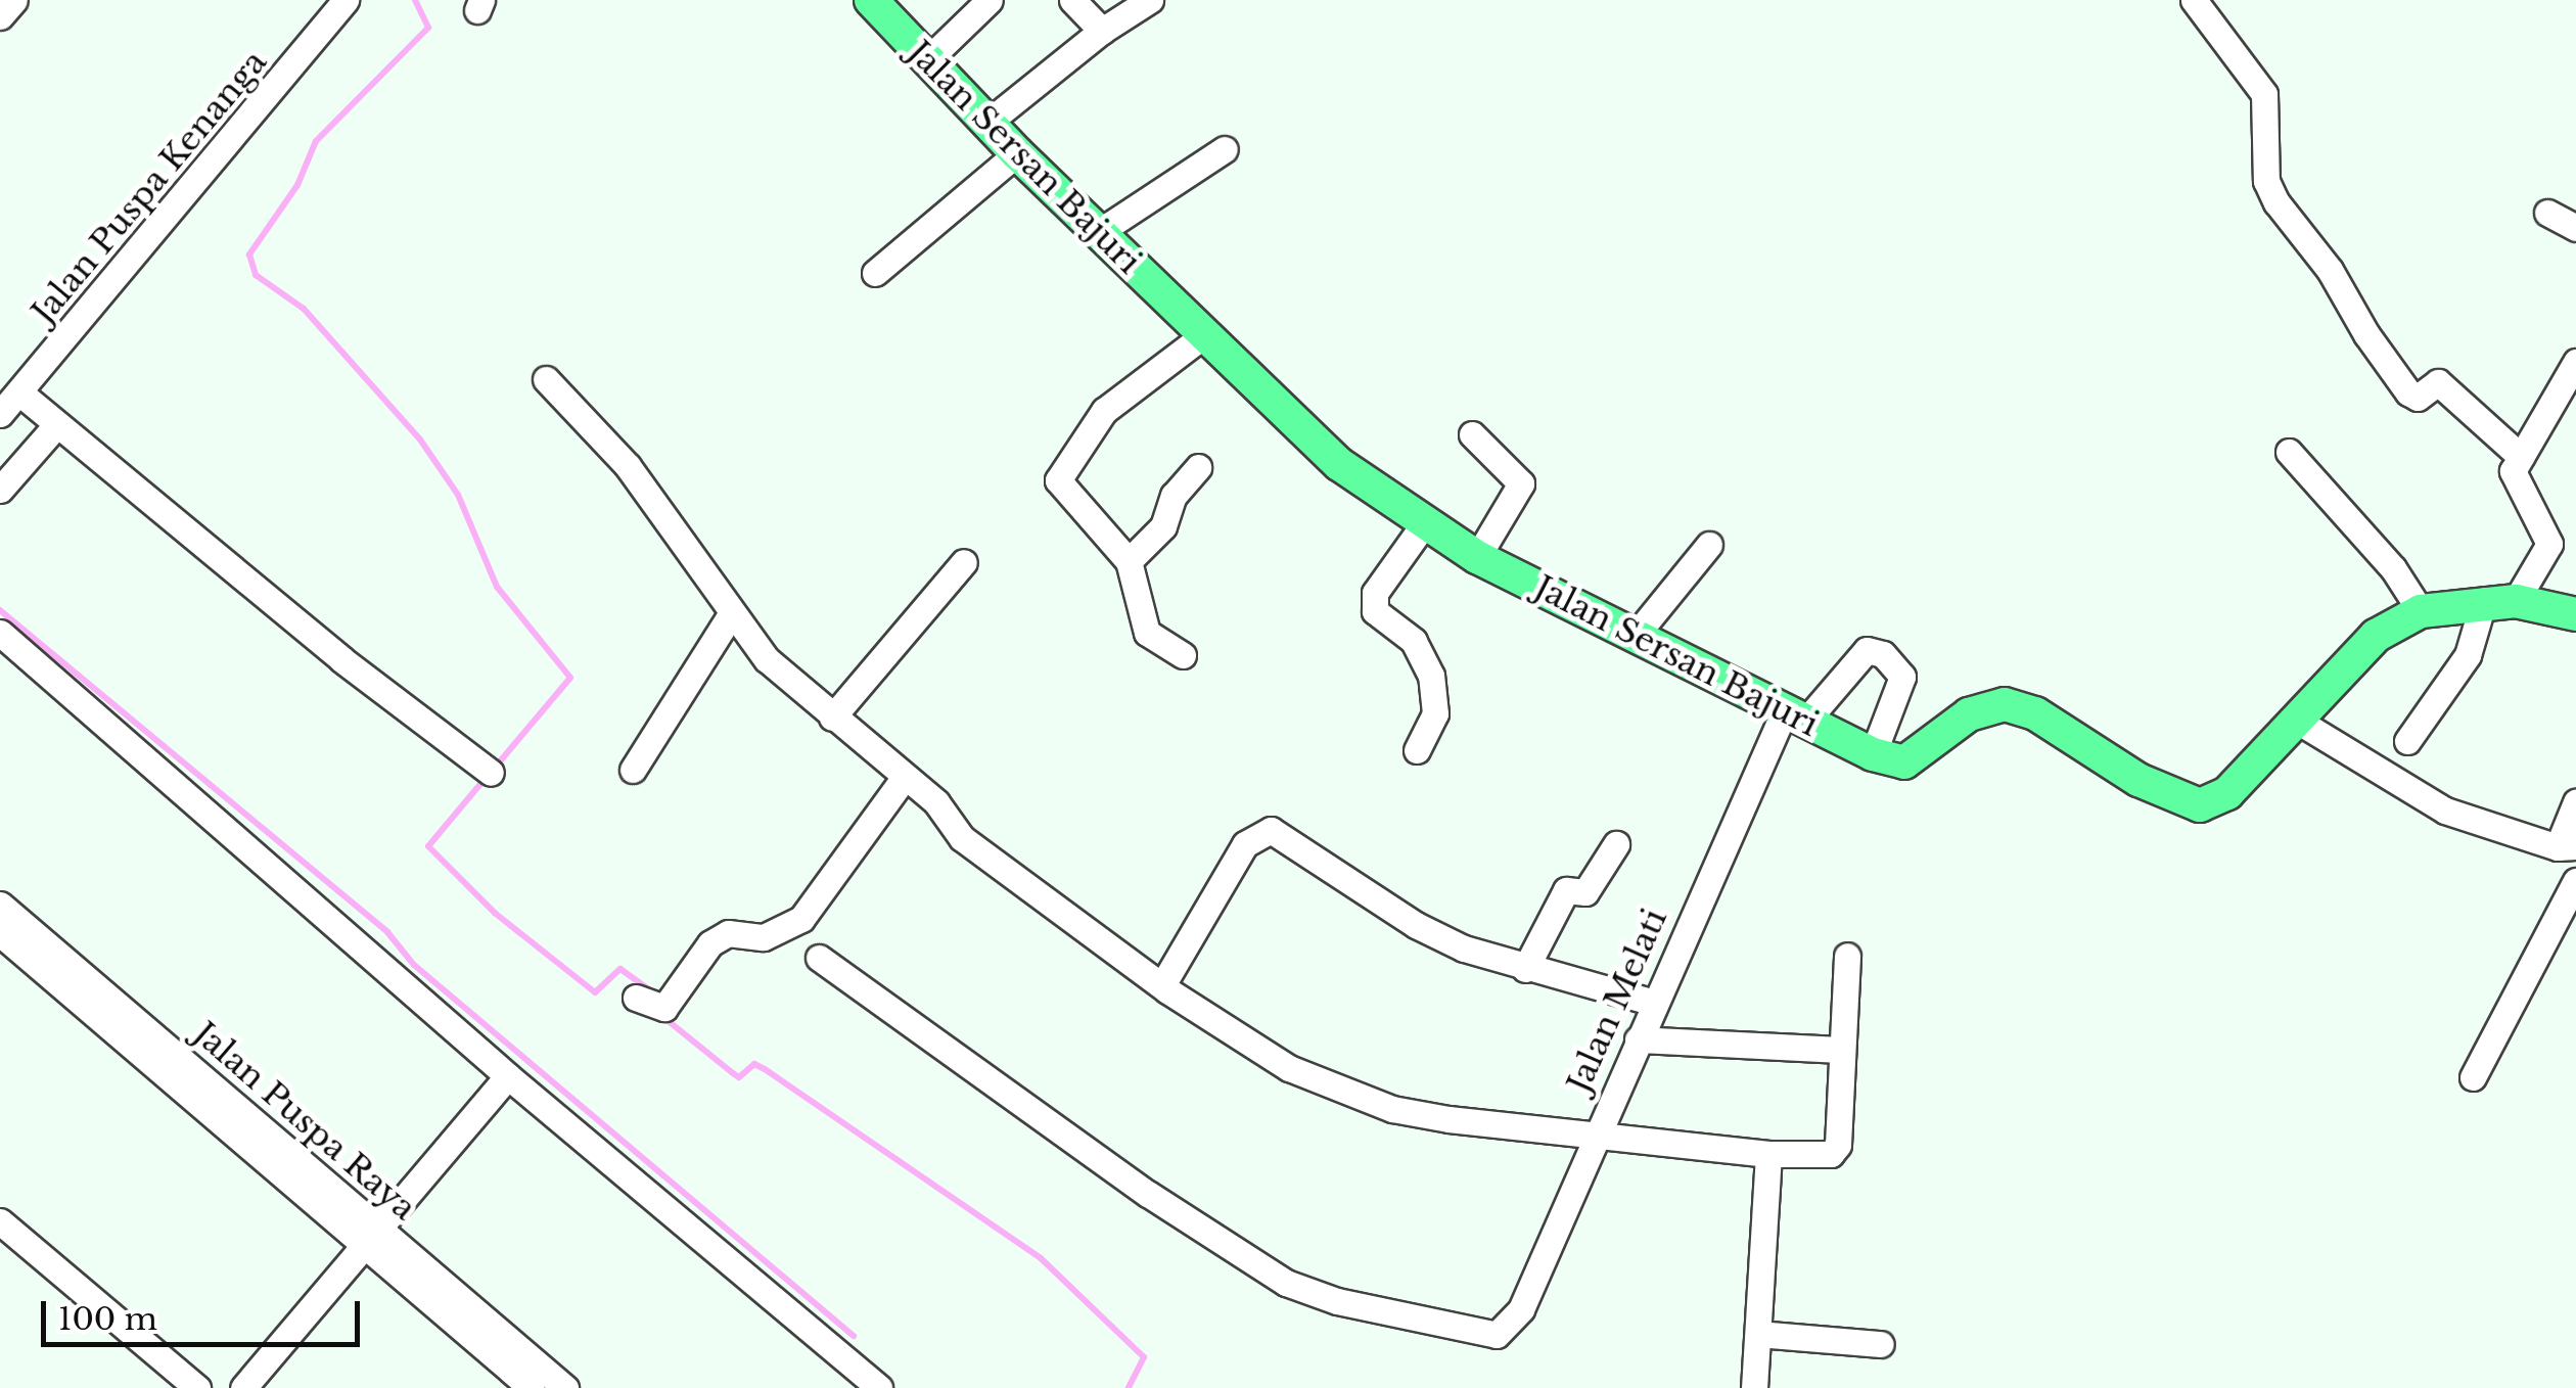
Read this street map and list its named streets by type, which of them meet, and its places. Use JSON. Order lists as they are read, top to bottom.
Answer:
{
  "streets": {
    "main road": ["Jalan Sersan Bajuri"],
    "street": ["Jalan Puspa Kenanga", "Jalan Melati", "Jalan Puspa Raya"]
  },
  "crossings": [
    ["Jalan Sersan Bajuri", "Jalan Melati"]
  ],
  "scale_bar": "100 m"
}
